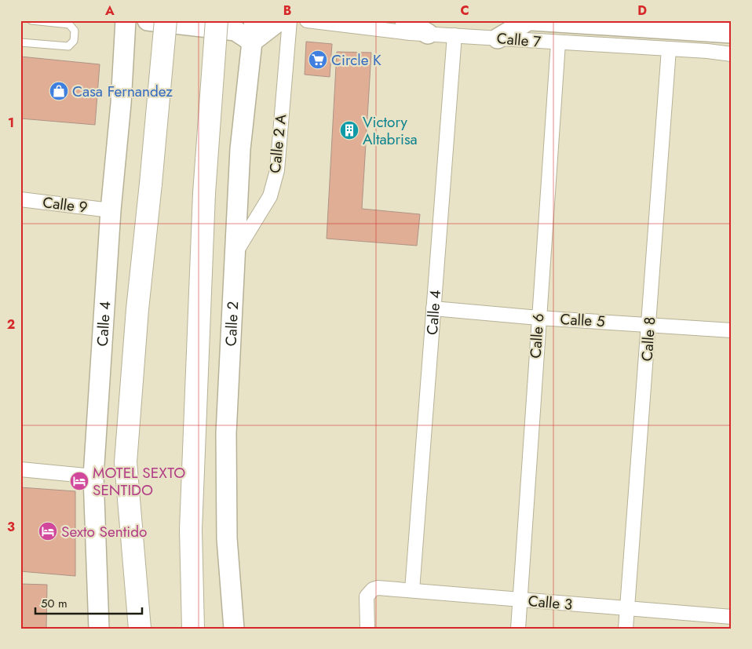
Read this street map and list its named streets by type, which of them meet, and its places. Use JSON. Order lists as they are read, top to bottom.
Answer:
{
  "streets": {
    "main road": ["Calle 4", "Calle 2"],
    "street": [
      "Calle 7",
      "Calle 2 A",
      "Calle 9",
      "Calle 5",
      "Calle 6",
      "Calle 8",
      "Calle 3"
    ]
  },
  "crossings": [
    ["Calle 7", "Calle 4"],
    ["Calle 7", "Calle 6"],
    ["Calle 7", "Calle 8"],
    ["Calle 2 A", "Calle 2"],
    ["Calle 9", "Calle 4"],
    ["Calle 4", "Calle 5"],
    ["Calle 4", "Calle 3"],
    ["Calle 5", "Calle 6"],
    ["Calle 5", "Calle 8"],
    ["Calle 6", "Calle 3"],
    ["Calle 8", "Calle 3"]
  ],
  "places": {
    "supermarket": ["Circle K"],
    "shop": ["Casa Fernandez"],
    "building": ["Victory Altabrisa"],
    "hotel": ["MOTEL SEXTO SENTIDO", "Sexto Sentido"]
  },
  "scale_bar": "50 m",
  "grid": {
    "columns": [
      "A",
      "B",
      "C",
      "D"
    ],
    "rows": ["1", "2", "3"]
  }
}
